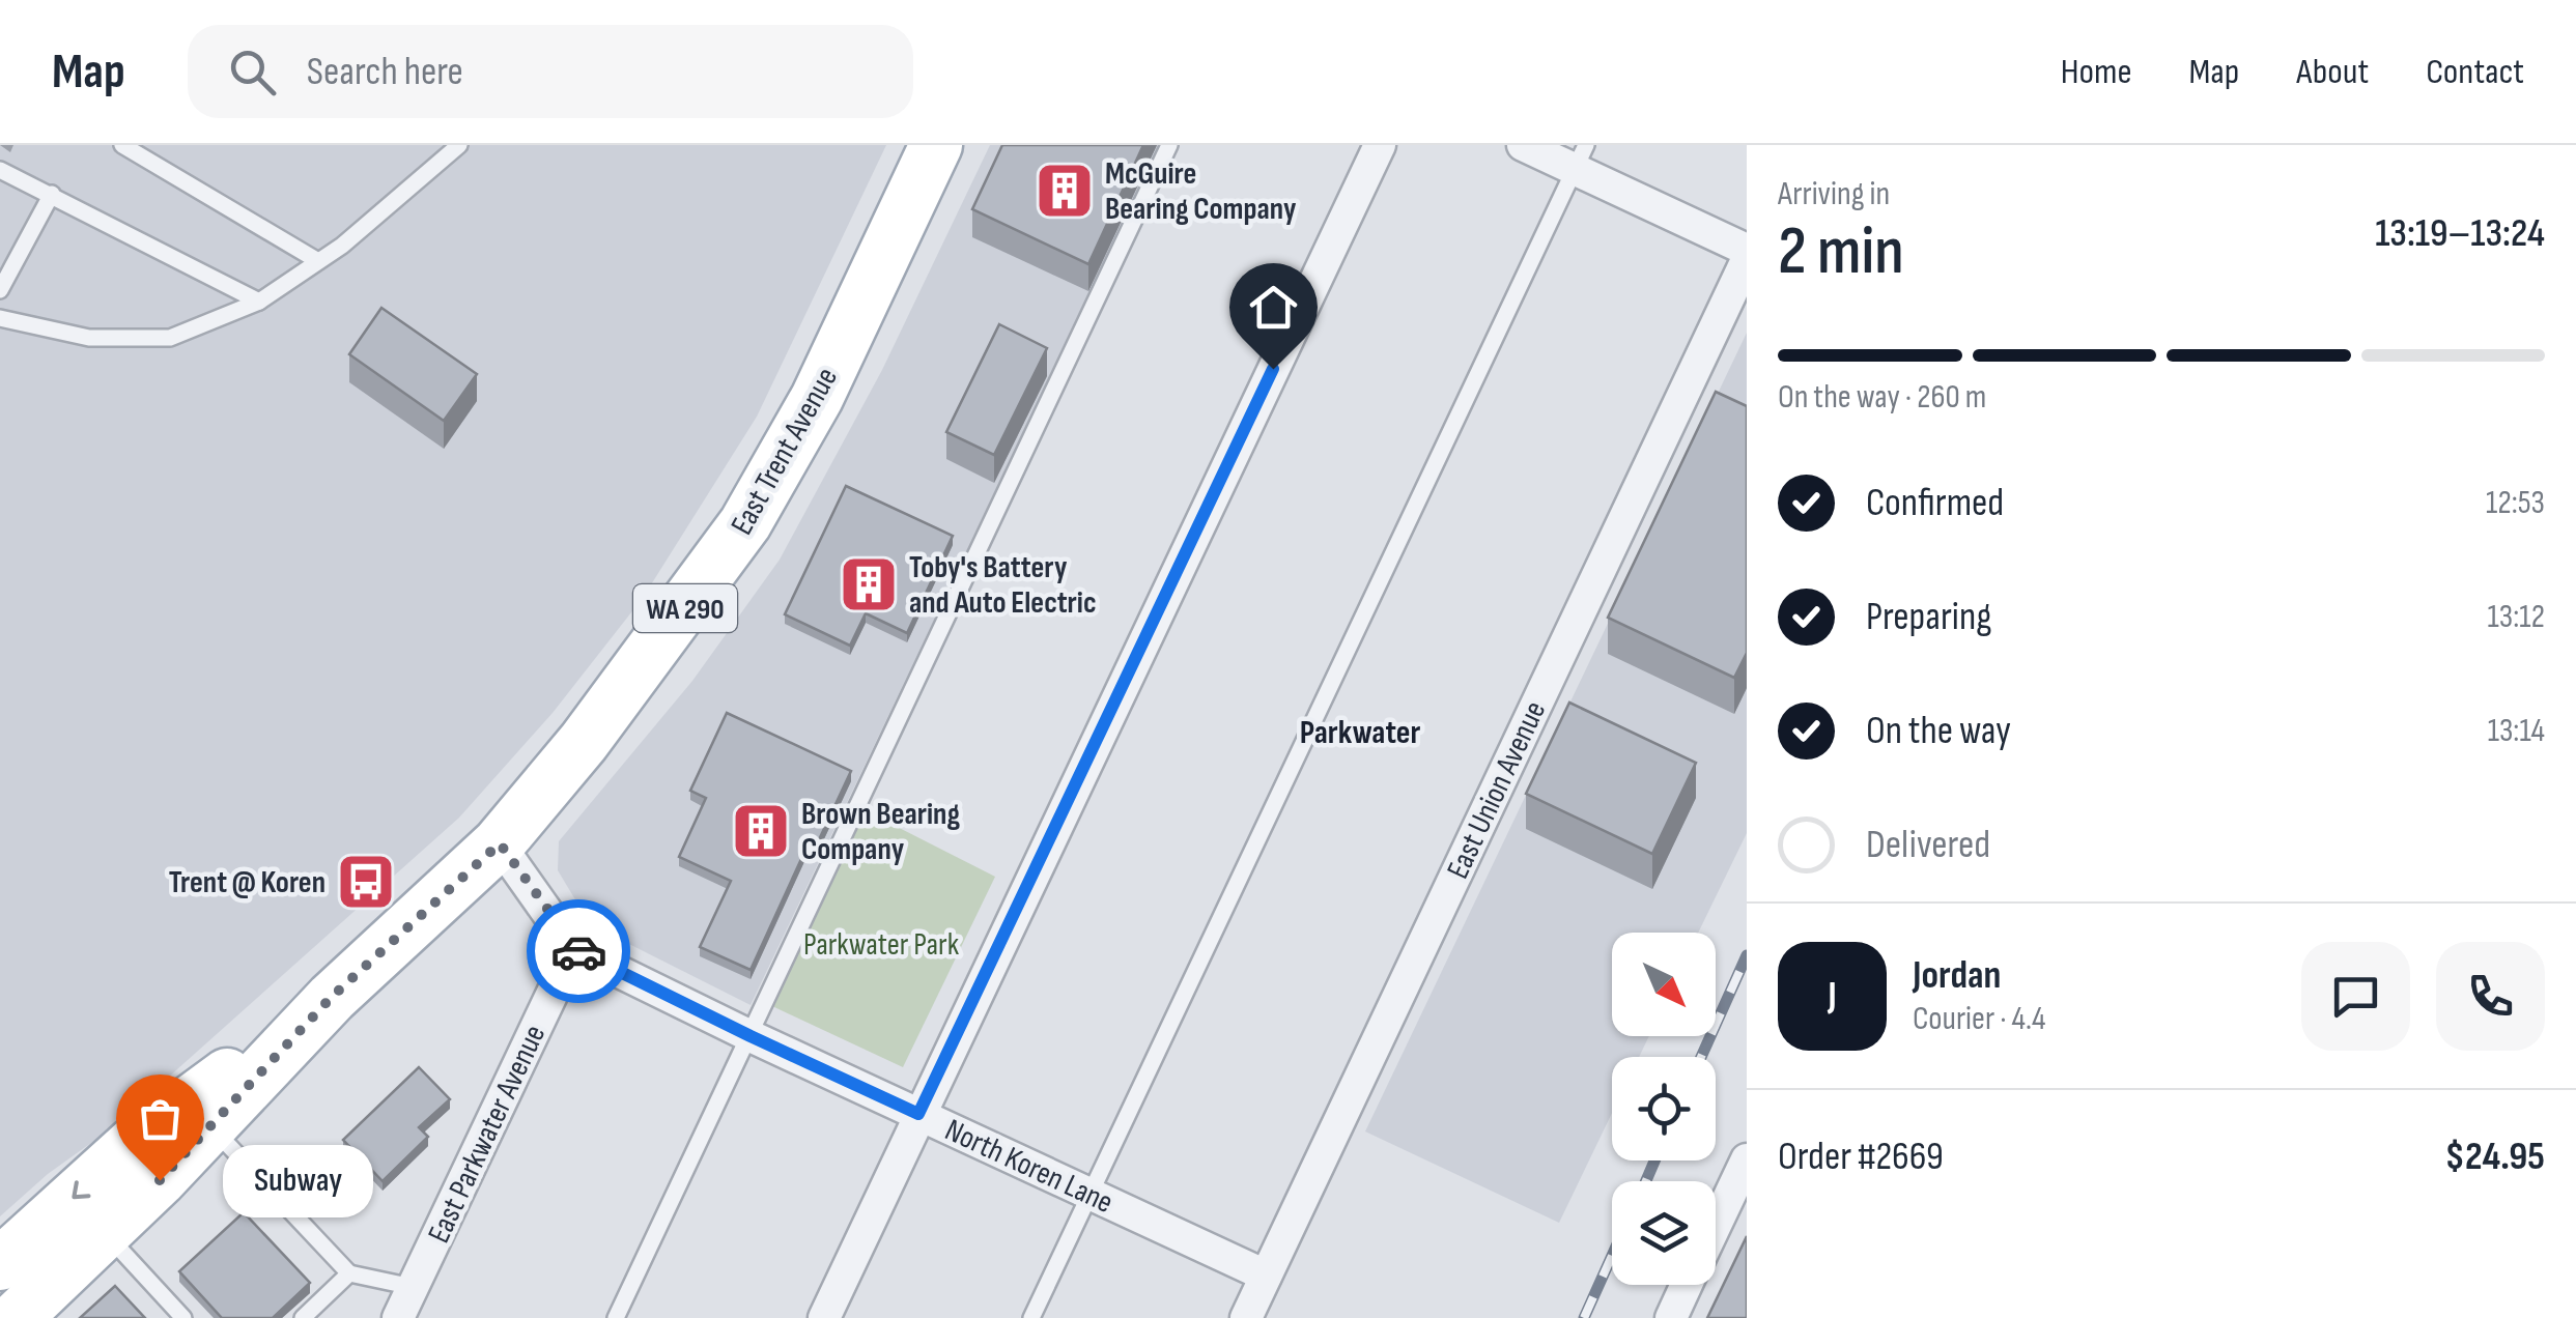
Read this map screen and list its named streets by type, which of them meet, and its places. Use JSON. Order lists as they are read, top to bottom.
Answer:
{
  "streets": {
    "main road": ["East Trent Avenue", "WA 290"],
    "street": ["East Union Avenue", "East Parkwater Avenue", "North Koren Lane"]
  },
  "crossings": [
    ["East Trent Avenue", "North Koren Lane"],
    ["East Union Avenue", "North Koren Lane"],
    ["East Parkwater Avenue", "North Koren Lane"]
  ],
  "districts": ["Parkwater"],
  "parks": ["Parkwater Park"],
  "places": {
    "building": ["McGuire Bearing Company", "Toby's Battery and Auto Electric", "Brown Bearing Company"],
    "bus stop": ["Trent @ Koren"],
    "other": ["Subway"]
  },
  "north": "bottom right",
  "page": {
    "header": "Map",
    "search": "Search here",
    "nav": [
      "Home",
      "Map",
      "About",
      "Contact"
    ],
    "heading": ["2 min", "Arriving in", "13:19–13:24"],
    "panel": [
      "Jordan",
      "Courier · 4.4",
      "Order #2669",
      "$24.95"
    ],
    "bar": "On the way · 260 m",
    "list": [
      ["Confirmed", "12:53"],
      ["Preparing", "13:12"],
      ["On the way", "13:14"],
      "Delivered"
    ],
    "round": "J",
    "bubble": "Subway"
  }
}
